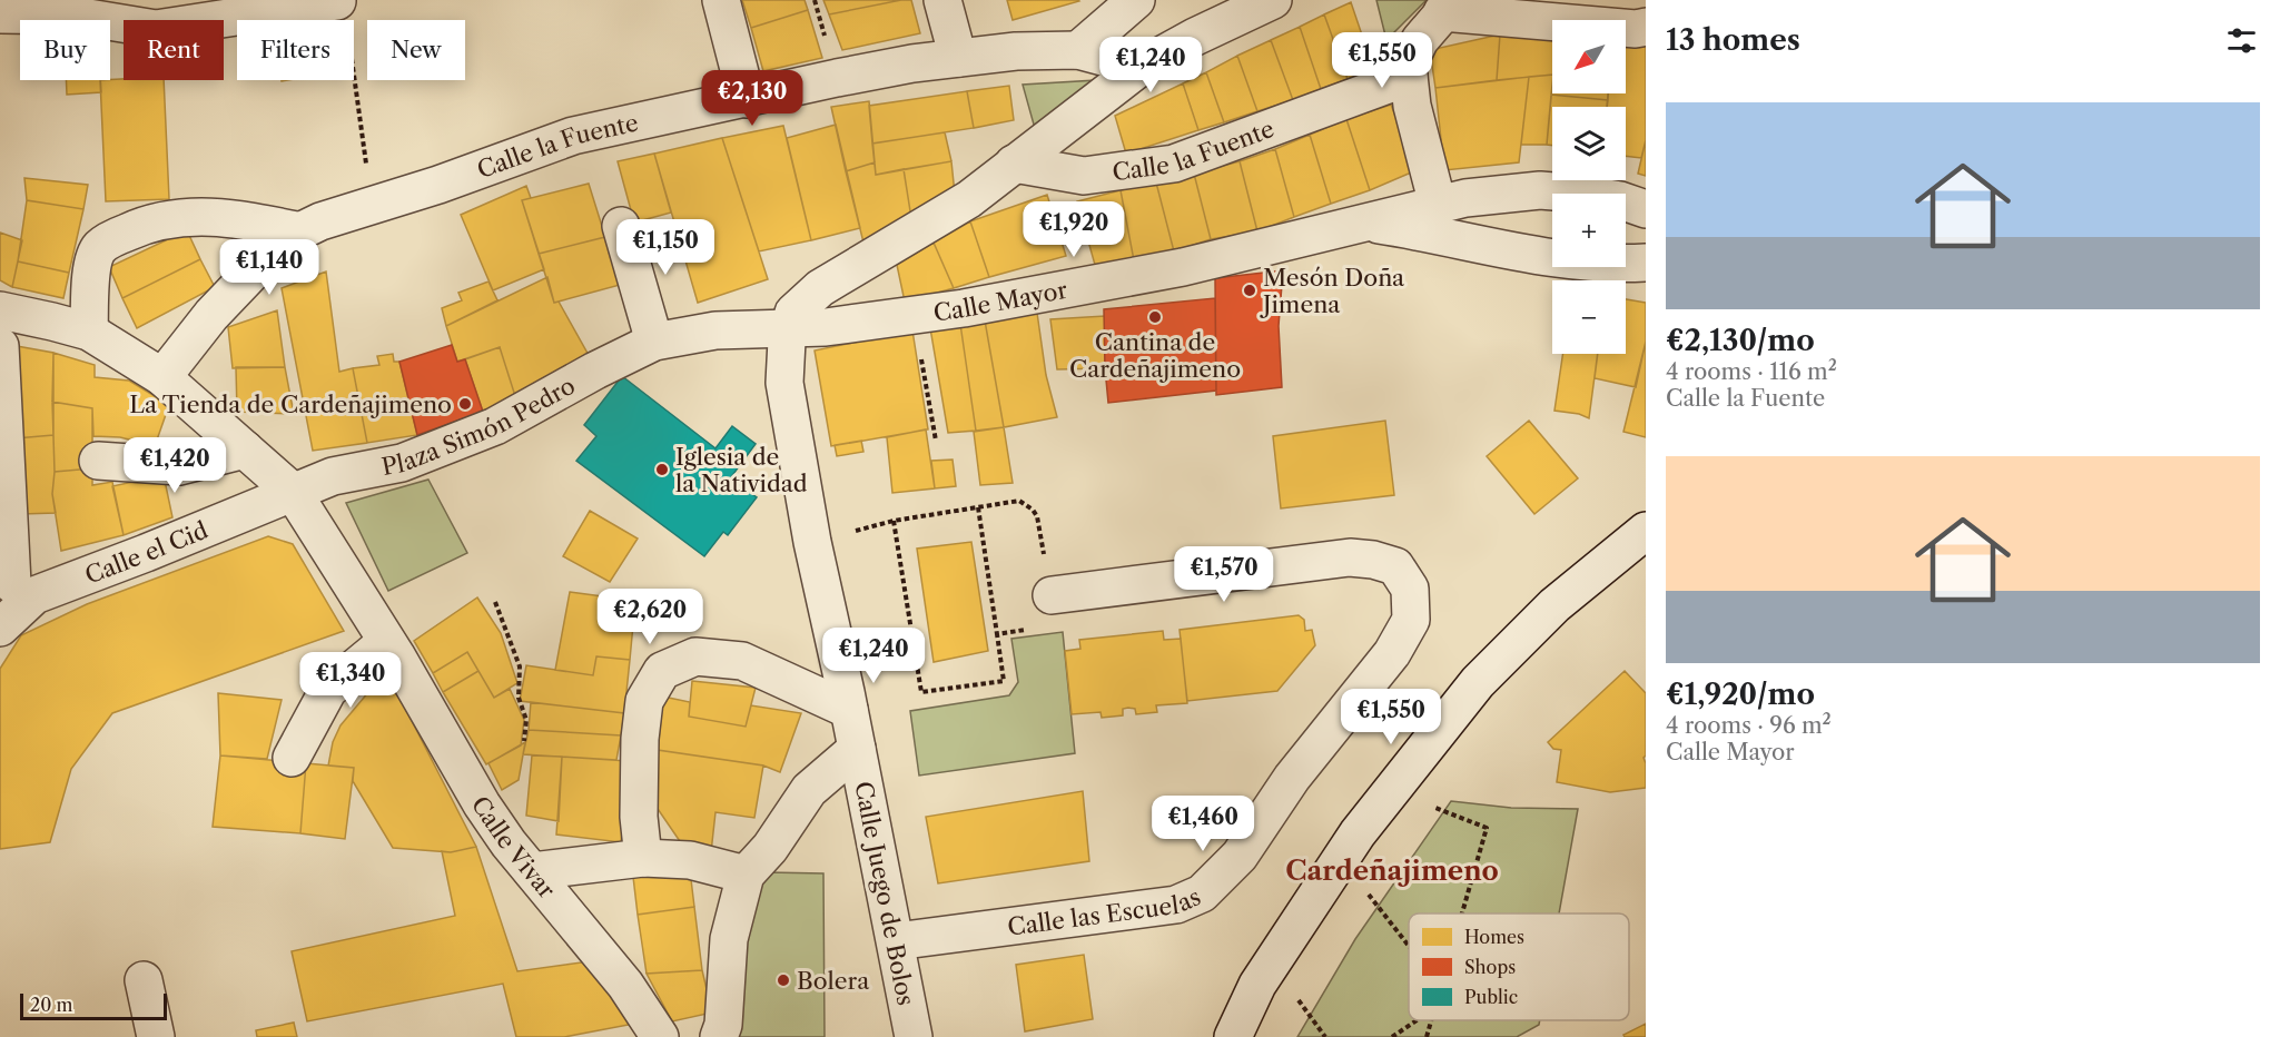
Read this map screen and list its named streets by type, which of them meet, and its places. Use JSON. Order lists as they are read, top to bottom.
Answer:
{
  "streets": {
    "street": [
      "Calle la Fuente",
      "Calle Mayor",
      "Plaza Simón Pedro",
      "Calle el Cid",
      "Calle Vivar",
      "Calle Juego de Bolos",
      "Calle las Escuelas"
    ]
  },
  "crossings": [
    ["Calle la Fuente", "Calle Vivar"],
    ["Calle Mayor", "Plaza Simón Pedro"],
    ["Calle Mayor", "Calle Juego de Bolos"],
    ["Plaza Simón Pedro", "Calle el Cid"],
    ["Plaza Simón Pedro", "Calle Vivar"],
    ["Plaza Simón Pedro", "Calle Juego de Bolos"],
    ["Calle el Cid", "Calle Vivar"],
    ["Calle Juego de Bolos", "Calle las Escuelas"]
  ],
  "districts": ["Cardeñajimeno"],
  "places": [
    "Mesón Doña Jimena",
    "Cantina de Cardeñajimeno",
    "La Tienda de Cardeñajimeno",
    "Iglesia de la Natividad",
    "Bolera"
  ],
  "legend": ["Homes", "Shops", "Public"],
  "scale_bar": "20 m",
  "north": "bottom left",
  "page": {
    "heading": "13 homes",
    "map_buttons": ["+", "−"],
    "chip": [
      "Buy",
      "Rent",
      "Filters",
      "New"
    ],
    "price": [
      "€1,550",
      "€1,240",
      "€2,130",
      "€1,920",
      "€1,150",
      "€1,140",
      "€1,420",
      "€1,570",
      "€2,620",
      "€1,240",
      "€1,340",
      "€1,550",
      "€1,460"
    ],
    "list": [
      {
        "name": "€2,130/mo",
        "note": "4 rooms · 116 m² · Calle la Fuente"
      },
      {
        "name": "€1,920/mo",
        "note": "4 rooms · 96 m² · Calle Mayor"
      }
    ],
    "scale": "20 m"
  }
}
